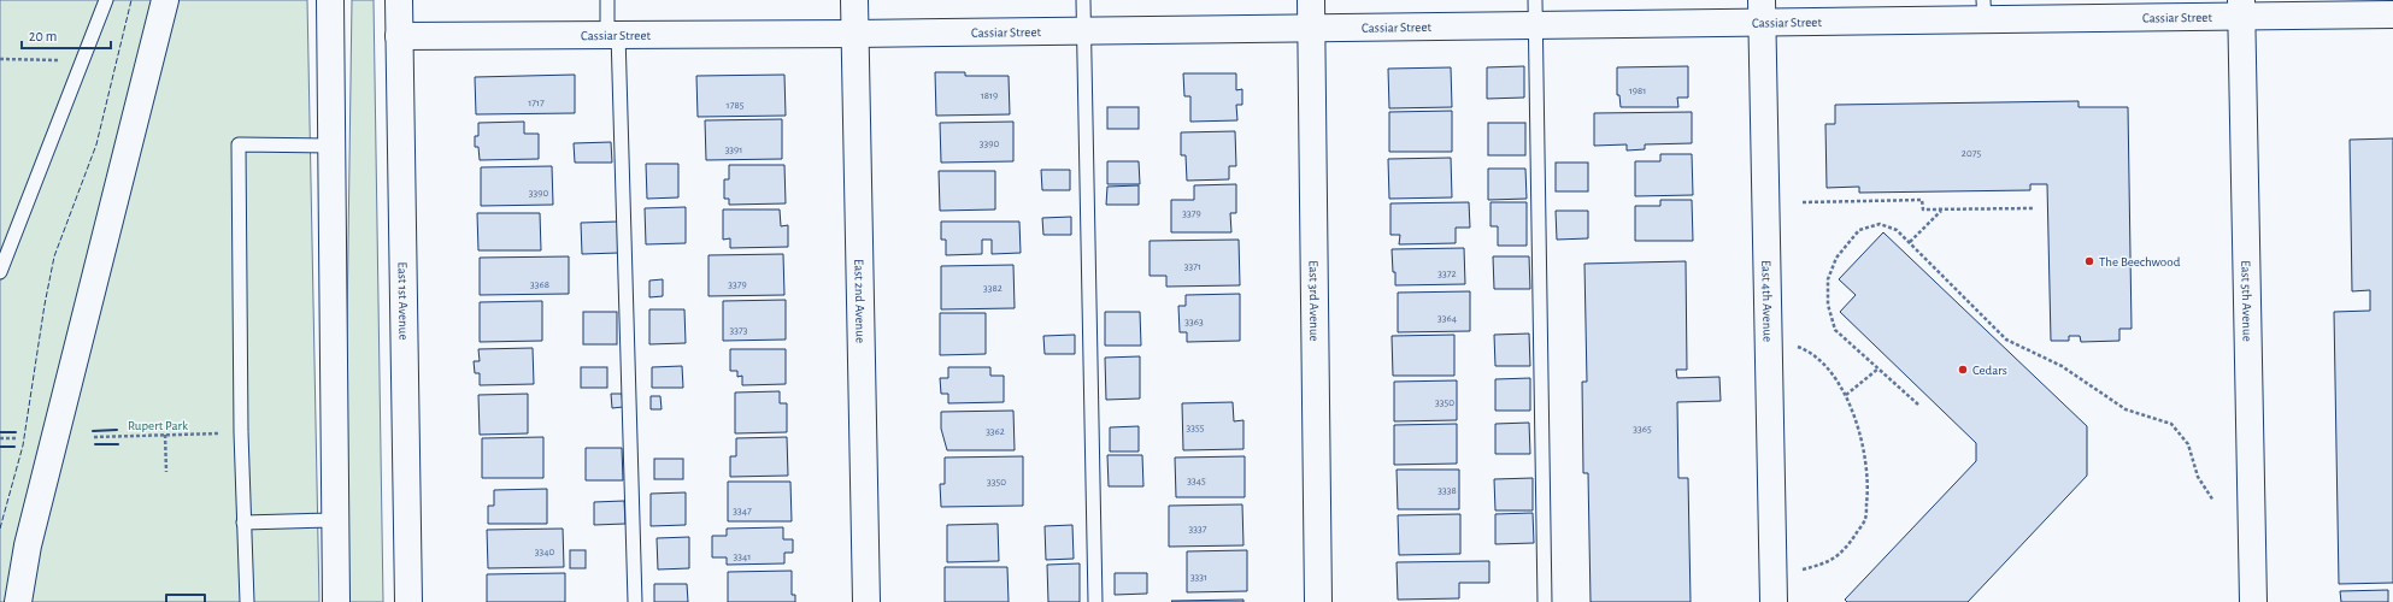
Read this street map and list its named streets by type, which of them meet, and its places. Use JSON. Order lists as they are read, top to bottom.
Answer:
{
  "streets": {
    "main road": [
      "Cassiar Street",
      "East 1st Avenue",
      "East 2nd Avenue",
      "East 3rd Avenue",
      "East 4th Avenue",
      "East 5th Avenue"
    ]
  },
  "crossings": [
    ["Cassiar Street", "East 1st Avenue"],
    ["Cassiar Street", "East 2nd Avenue"],
    ["Cassiar Street", "East 3rd Avenue"],
    ["Cassiar Street", "East 4th Avenue"],
    ["Cassiar Street", "East 5th Avenue"]
  ],
  "parks": ["Rupert Park"],
  "places": ["The Beechwood", "Cedars"],
  "house_numbers": [
    "1981",
    "1819",
    "1717",
    "1785",
    "3390",
    "3391",
    "2075",
    "3390",
    "3379",
    "3371",
    "3372",
    "3368",
    "3379",
    "3382",
    "3364",
    "3363",
    "3373",
    "3350",
    "3355",
    "3365",
    "3362",
    "3345",
    "3350",
    "3338",
    "3347",
    "3337",
    "3340",
    "3341",
    "3331"
  ],
  "scale_bar": "20 m"
}
